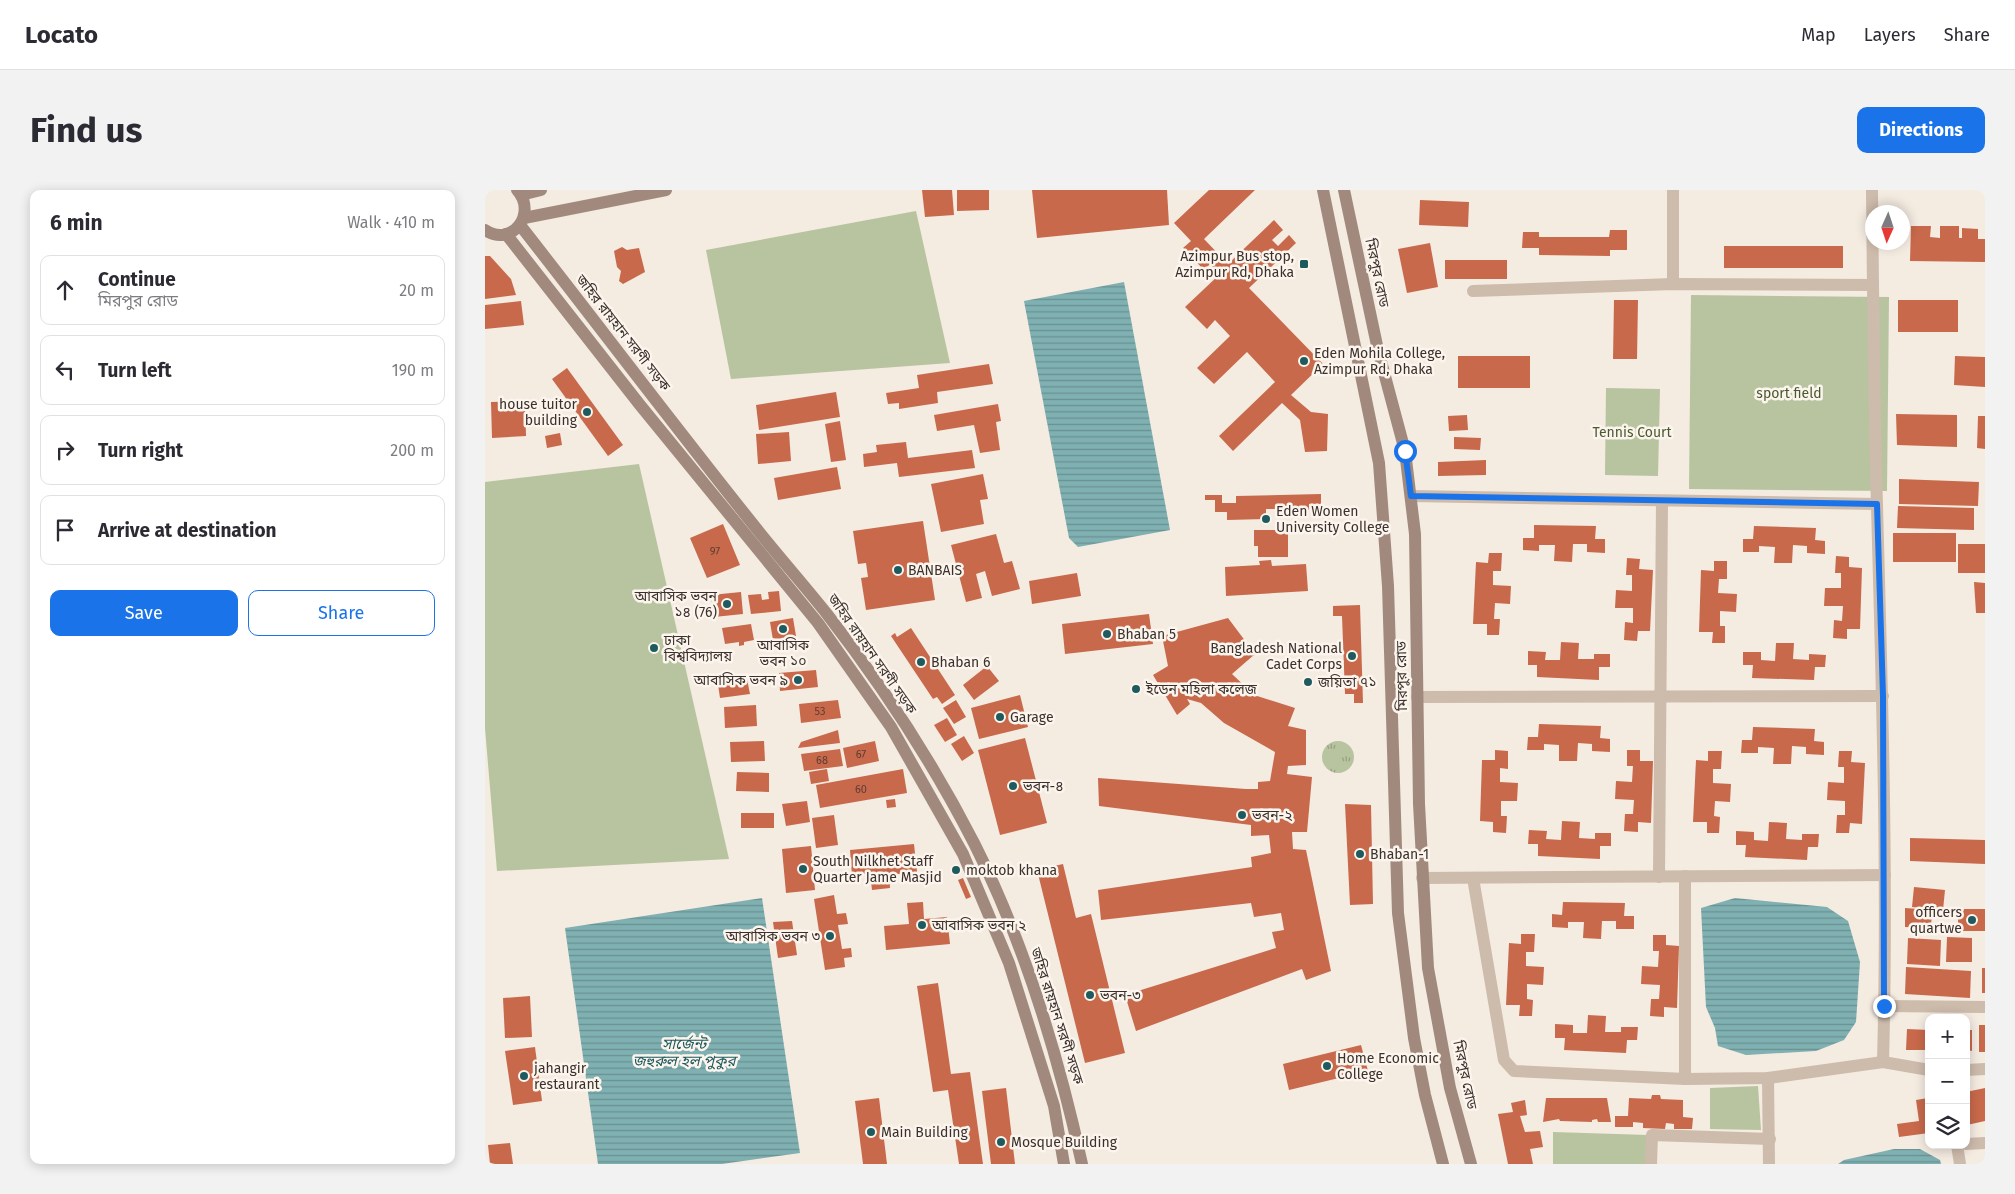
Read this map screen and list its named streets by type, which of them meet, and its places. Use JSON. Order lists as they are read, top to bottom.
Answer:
{
  "streets": {
    "main road": ["মিরপুর রোড", "জহির রায়হান সরণী সড়ক"]
  },
  "water": ["সার্জেন্ট জহুরুল হল পুকুর"],
  "parks": ["sport field", "Tennis Court"],
  "places": {
    "transit": ["Azimpur Bus stop, Azimpur Rd, Dhaka"],
    "other": [
      "Eden Mohila College, Azimpur Rd, Dhaka",
      "house tuitor building",
      "Eden Women University College",
      "BANBAIS",
      "আবাসিক ভবন ১৪ (76)",
      "আবাসিক ভবন ১০",
      "Bhaban 5",
      "ঢাকা বিশ্ববিদ্যালয়",
      "Bangladesh National Cadet Corps",
      "Bhaban 6",
      "আবাসিক ভবন ৯",
      "জয়িতা ৭১",
      "ইডেন মহিলা কলেজ",
      "Garage",
      "ভবন-৪",
      "ভবন-২",
      "Bhaban-1",
      "South Nilkhet Staff Quarter Jame Masjid",
      "moktob khana",
      "officers quartwe",
      "আবাসিক ভবন ২",
      "আবাসিক ভবন ৩",
      "ভবন-৩",
      "Home Economic College",
      "jahangir restaurant",
      "Main Building",
      "Mosque Building"
    ]
  },
  "house_numbers": [
    "97",
    "53",
    "67",
    "68",
    "60"
  ],
  "north": "bottom",
  "page": {
    "header": "Locato",
    "nav": ["Map", "Layers", "Share"],
    "buttons": [
      "Directions",
      ["Save", "Share"]
    ],
    "title": "Find us",
    "heading": ["6 min", "Walk · 410 m"],
    "list": [
      ["Continue", "মিরপুর রোড", "20 m"],
      ["Turn left", "190 m"],
      ["Turn right", "200 m"],
      "Arrive at destination"
    ],
    "map_buttons": ["+", "−"]
  }
}
